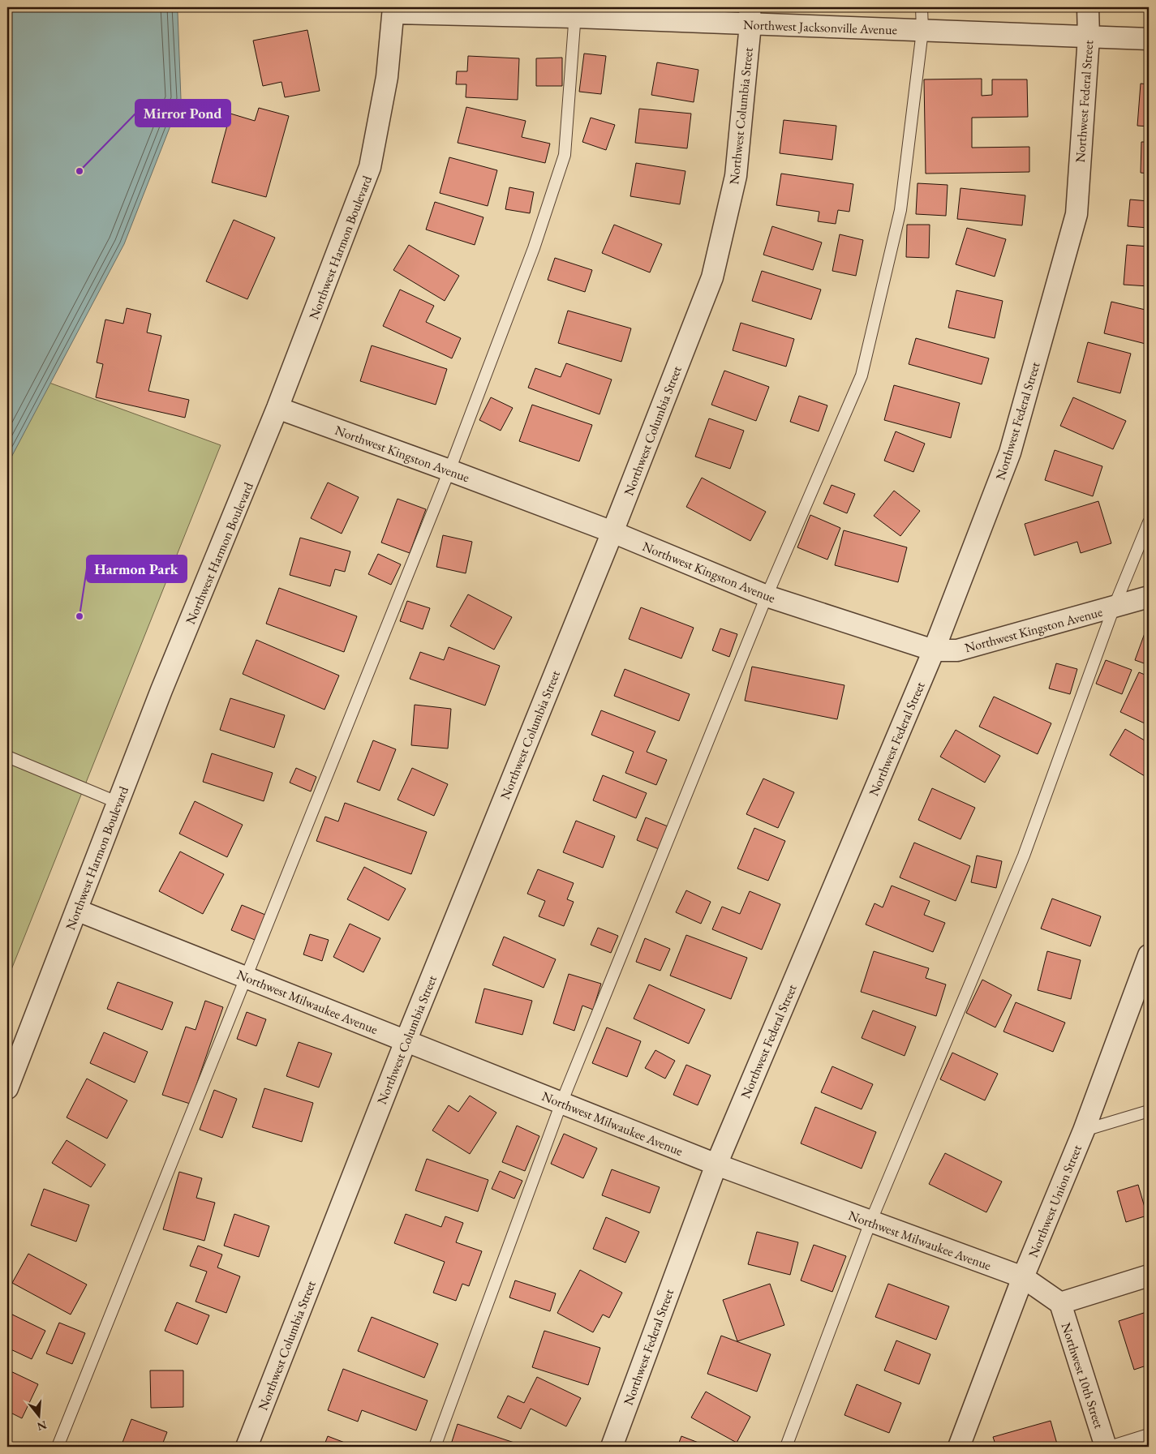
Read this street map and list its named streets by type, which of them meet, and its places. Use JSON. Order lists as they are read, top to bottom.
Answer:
{
  "streets": {
    "street": [
      "Northwest Jacksonville Avenue",
      "Northwest Federal Street",
      "Northwest Columbia Street",
      "Northwest Harmon Boulevard",
      "Northwest Kingston Avenue",
      "Northwest Milwaukee Avenue",
      "Northwest Union Street",
      "Northwest 10th Street"
    ]
  },
  "crossings": [
    ["Northwest Jacksonville Avenue", "Northwest Federal Street"],
    ["Northwest Jacksonville Avenue", "Northwest Columbia Street"],
    ["Northwest Jacksonville Avenue", "Northwest Harmon Boulevard"],
    ["Northwest Federal Street", "Northwest Kingston Avenue"],
    ["Northwest Federal Street", "Northwest Milwaukee Avenue"],
    ["Northwest Columbia Street", "Northwest Kingston Avenue"],
    ["Northwest Columbia Street", "Northwest Milwaukee Avenue"],
    ["Northwest Harmon Boulevard", "Northwest Kingston Avenue"],
    ["Northwest Harmon Boulevard", "Northwest Milwaukee Avenue"],
    ["Northwest Milwaukee Avenue", "Northwest Union Street"],
    ["Northwest Milwaukee Avenue", "Northwest 10th Street"]
  ],
  "places": ["Mirror Pond", "Harmon Park"],
  "north": "bottom"
}
